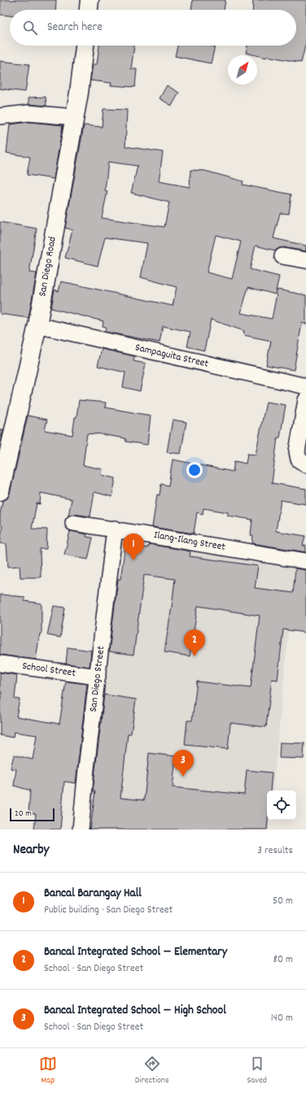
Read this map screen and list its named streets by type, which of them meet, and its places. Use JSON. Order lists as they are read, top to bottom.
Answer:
{
  "streets": {
    "street": [
      "San Diego Road",
      "Sampaguita Street",
      "Ilang-Ilang Street",
      "School Street",
      "San Diego Street"
    ]
  },
  "crossings": [
    ["San Diego Road", "Sampaguita Street"],
    ["Ilang-Ilang Street", "San Diego Street"],
    ["School Street", "San Diego Street"]
  ],
  "scale_bar": "20 m",
  "north": "top right",
  "page": {
    "search": "Search here",
    "pins": ["1", "2", "3"],
    "scale": "20 m",
    "heading": ["Nearby", "3 results"],
    "list": [
      {
        "mark": "1",
        "name": "Bancal Barangay Hall",
        "note": "Public building · San Diego Street",
        "value": "50 m"
      },
      {
        "mark": "2",
        "name": "Bancal Integrated School — Elementary",
        "note": "School · San Diego Street",
        "value": "80 m"
      },
      {
        "mark": "3",
        "name": "Bancal Integrated School — High School",
        "note": "School · San Diego Street",
        "value": "140 m"
      }
    ],
    "nav": ["Map", "Directions", "Saved"]
  }
}
